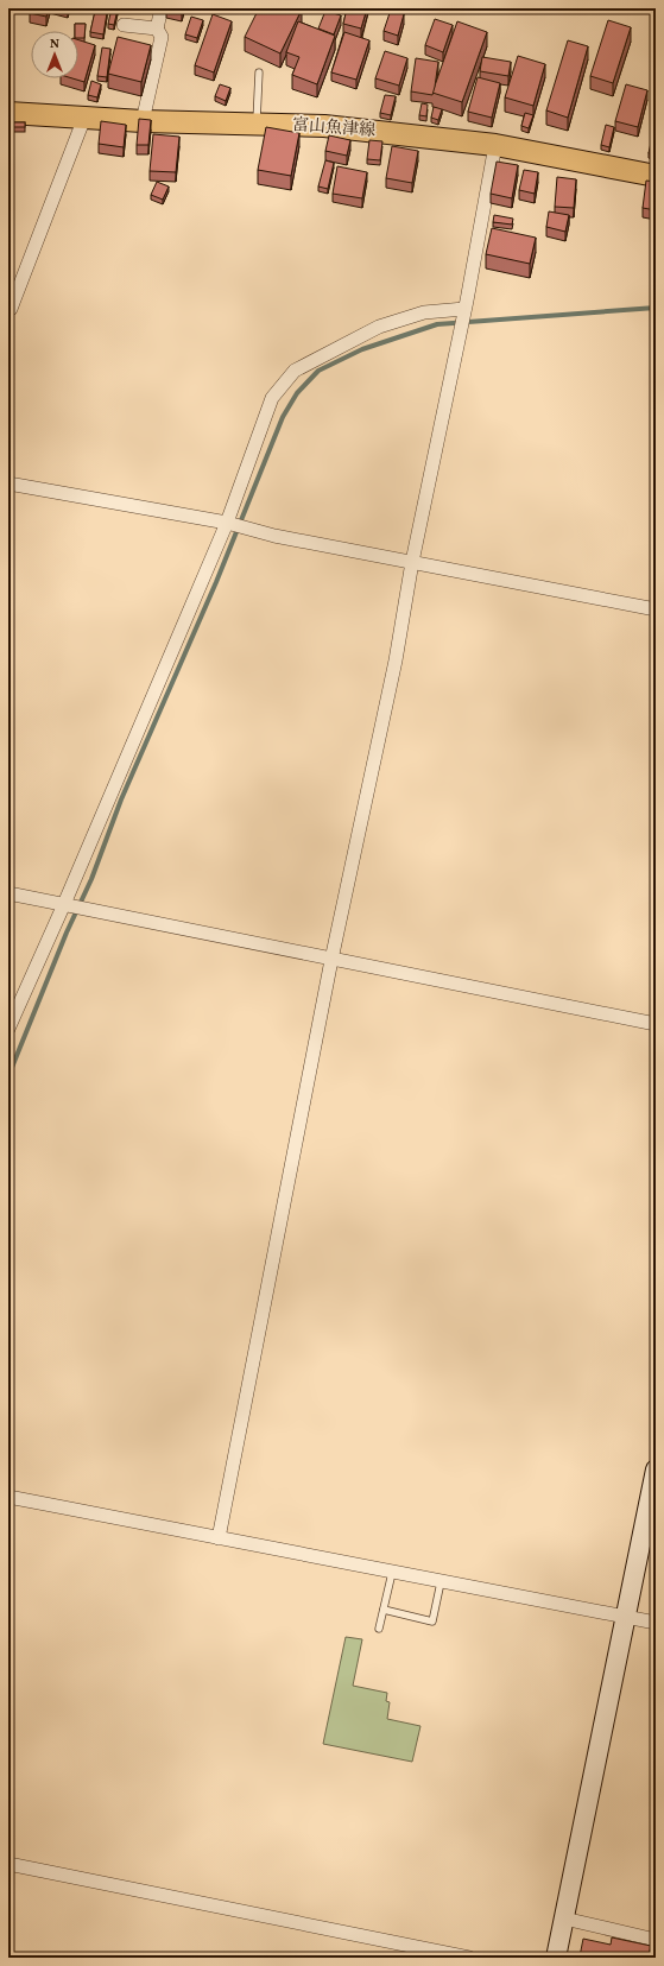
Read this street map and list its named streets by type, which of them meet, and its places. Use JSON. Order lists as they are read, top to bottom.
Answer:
{
  "streets": {
    "main road": ["富山魚津線"]
  },
  "north": "top"
}
